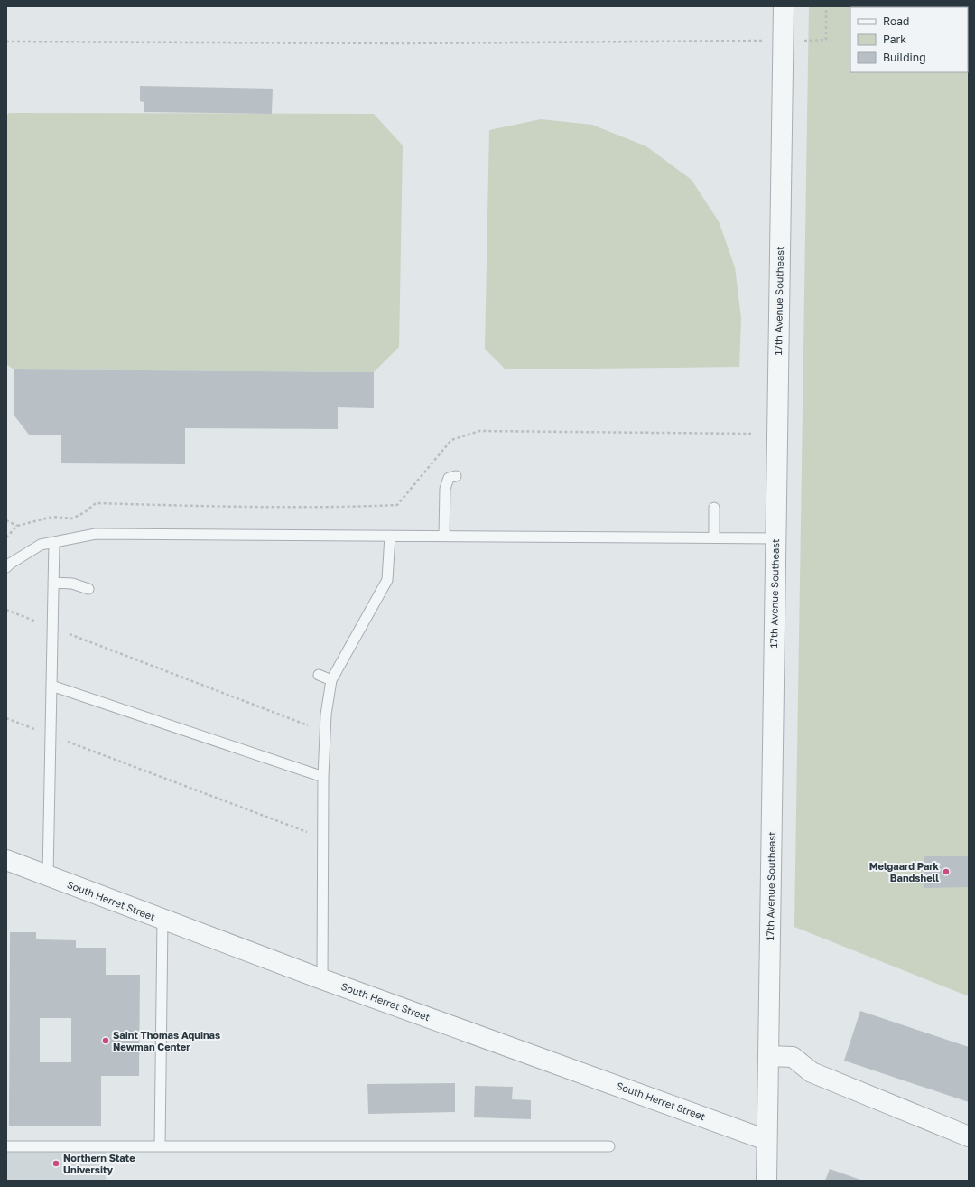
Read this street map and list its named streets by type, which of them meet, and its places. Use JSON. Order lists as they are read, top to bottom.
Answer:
{
  "streets": {
    "street": ["17th Avenue Southeast", "South Herret Street"]
  },
  "crossings": [
    ["17th Avenue Southeast", "South Herret Street"]
  ],
  "places": ["Melgaard Park Bandshell", "Saint Thomas Aquinas Newman Center", "Northern State University"],
  "legend": ["Road", "Park", "Building"]
}
